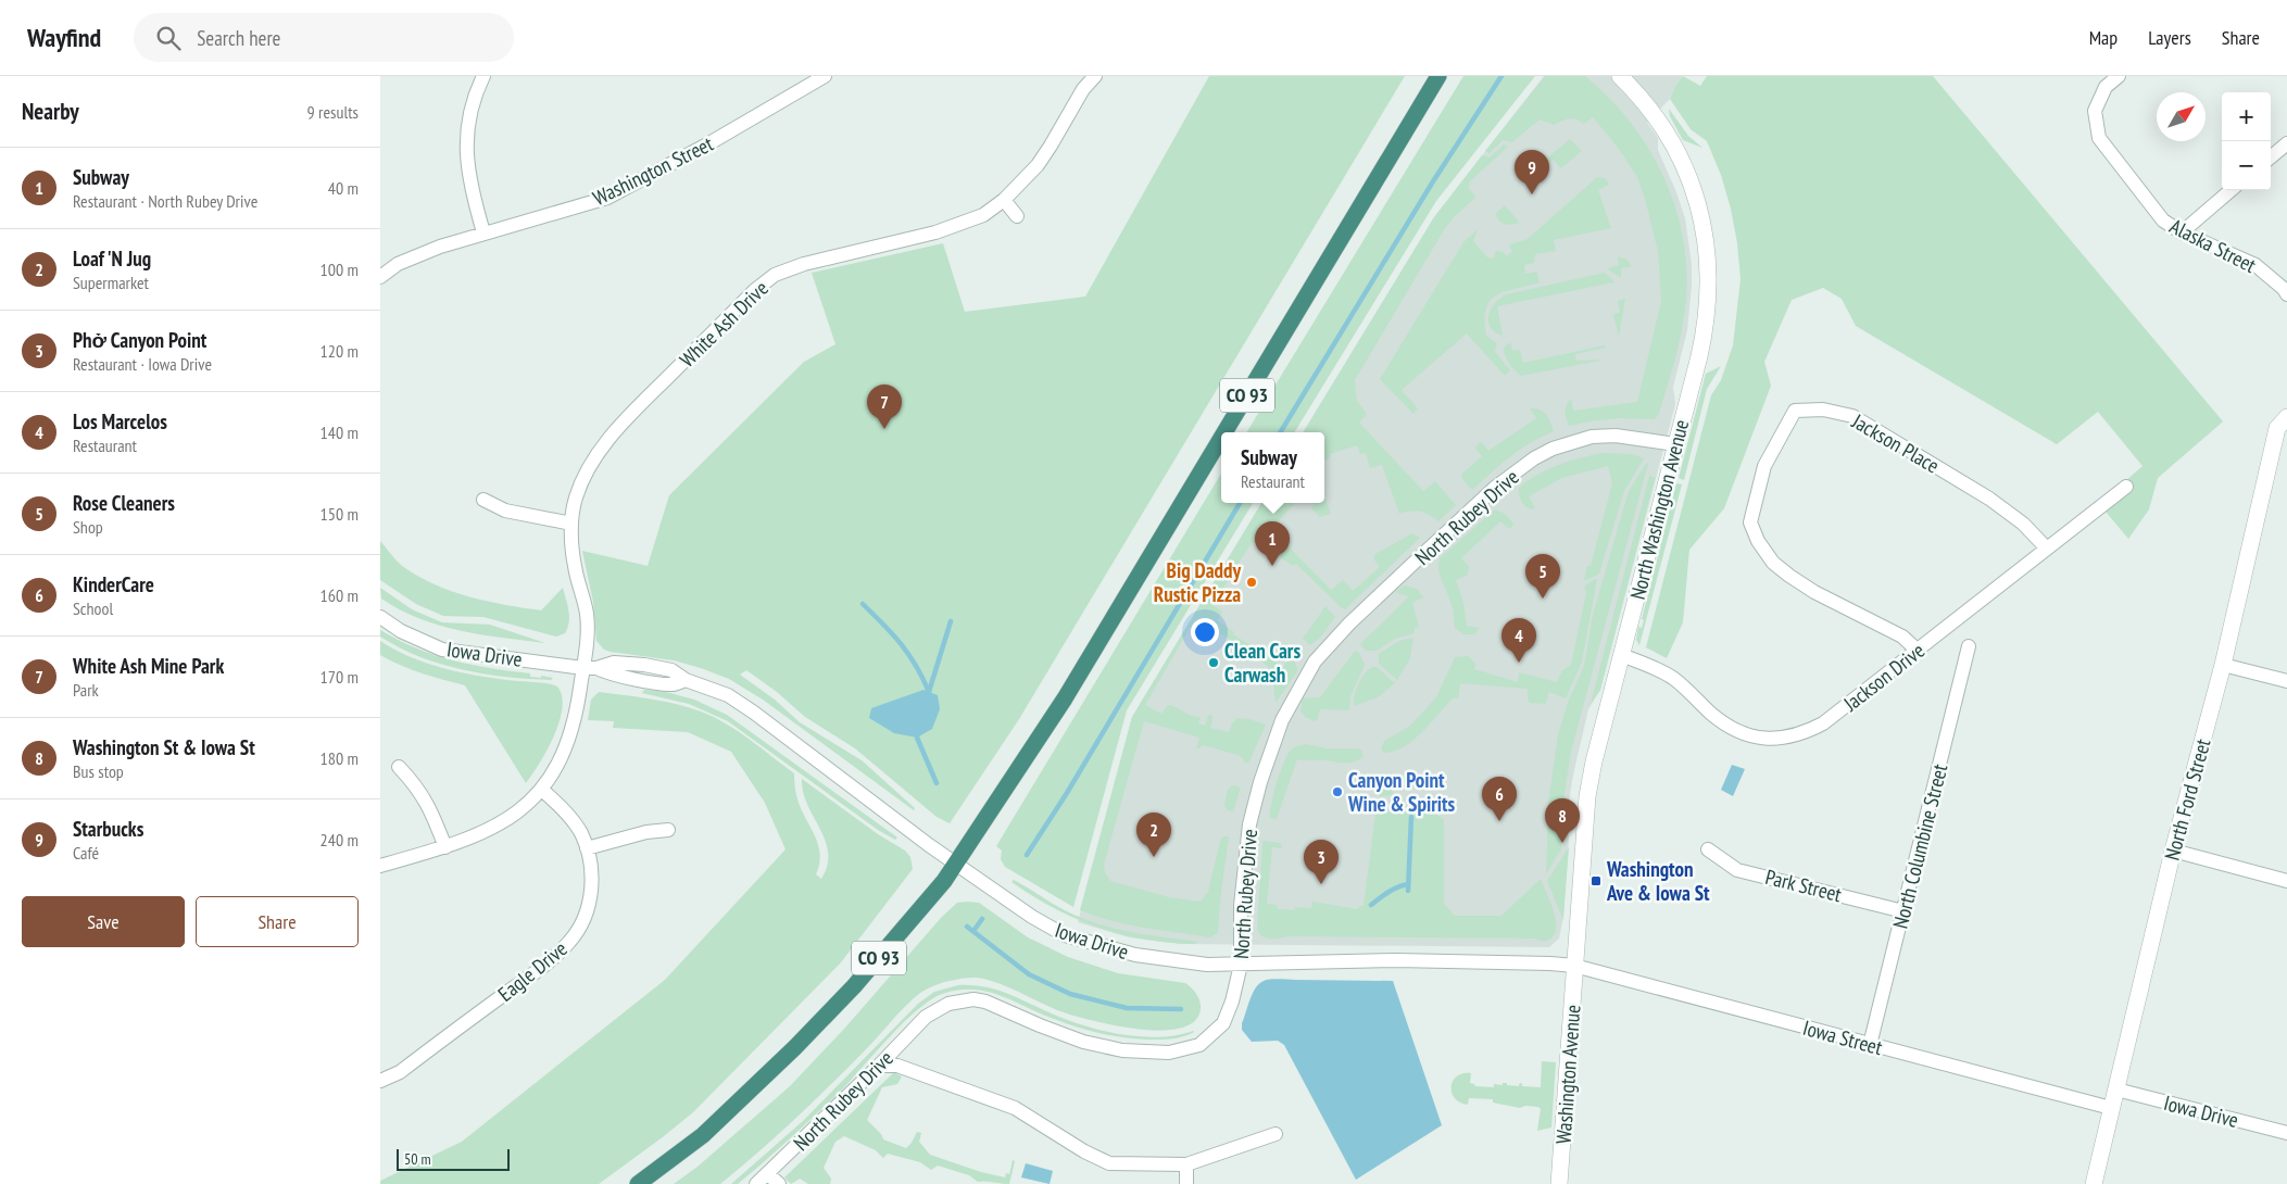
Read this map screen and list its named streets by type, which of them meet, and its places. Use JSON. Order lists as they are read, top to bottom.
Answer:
{
  "streets": {
    "highway": ["CO 93"],
    "street": [
      "Washington Street",
      "Alaska Street",
      "White Ash Drive",
      "Jackson Place",
      "North Washington Avenue",
      "North Rubey Drive",
      "Iowa Drive",
      "Jackson Drive",
      "North Ford Street",
      "North Columbine Street",
      "Park Street",
      "Eagle Drive",
      "Iowa Street",
      "Washington Avenue"
    ]
  },
  "crossings": [
    ["White Ash Drive", "Iowa Drive"],
    ["White Ash Drive", "Eagle Drive"],
    ["CO 93", "Iowa Drive"],
    ["Jackson Place", "Jackson Drive"],
    ["North Washington Avenue", "North Rubey Drive"],
    ["North Washington Avenue", "Iowa Drive"],
    ["North Washington Avenue", "Jackson Drive"],
    ["North Washington Avenue", "Iowa Street"],
    ["North Washington Avenue", "Washington Avenue"],
    ["North Rubey Drive", "Iowa Drive"],
    ["Iowa Drive", "North Ford Street"],
    ["Iowa Drive", "Iowa Street"],
    ["Iowa Drive", "Washington Avenue"],
    ["North Ford Street", "Iowa Street"],
    ["North Columbine Street", "Park Street"],
    ["North Columbine Street", "Iowa Street"],
    ["Iowa Street", "Washington Avenue"]
  ],
  "places": {
    "other": ["Big Daddy Rustic Pizza", "Clean Cars Carwash", "Canyon Point Wine & Spirits"],
    "transit": ["Washington Ave & Iowa St"]
  },
  "scale_bar": "50 m",
  "north": "top right",
  "page": {
    "header": "Wayfind",
    "search": "Search here",
    "nav": ["Map", "Layers", "Share"],
    "heading": ["Nearby", "9 results"],
    "map_buttons": ["+", "−"],
    "list": [
      {
        "mark": "1",
        "name": "Subway",
        "note": "Restaurant · North Rubey Drive",
        "value": "40 m"
      },
      {
        "mark": "2",
        "name": "Loaf 'N Jug",
        "note": "Supermarket",
        "value": "100 m"
      },
      {
        "mark": "3",
        "name": "Phở Canyon Point",
        "note": "Restaurant · Iowa Drive",
        "value": "120 m"
      },
      {
        "mark": "4",
        "name": "Los Marcelos",
        "note": "Restaurant",
        "value": "140 m"
      },
      {
        "mark": "5",
        "name": "Rose Cleaners",
        "note": "Shop",
        "value": "150 m"
      },
      {
        "mark": "6",
        "name": "KinderCare",
        "note": "School",
        "value": "160 m"
      },
      {
        "mark": "7",
        "name": "White Ash Mine Park",
        "note": "Park",
        "value": "170 m"
      },
      {
        "mark": "8",
        "name": "Washington St & Iowa St",
        "note": "Bus stop",
        "value": "180 m"
      },
      {
        "mark": "9",
        "name": "Starbucks",
        "note": "Café",
        "value": "240 m"
      }
    ],
    "pins": [
      "9",
      "7",
      "1",
      "5",
      "4",
      "6",
      "8",
      "2",
      "3"
    ],
    "popup": ["Subway", "Restaurant"],
    "buttons": ["Save", "Share"],
    "scale": "50 m"
  }
}
